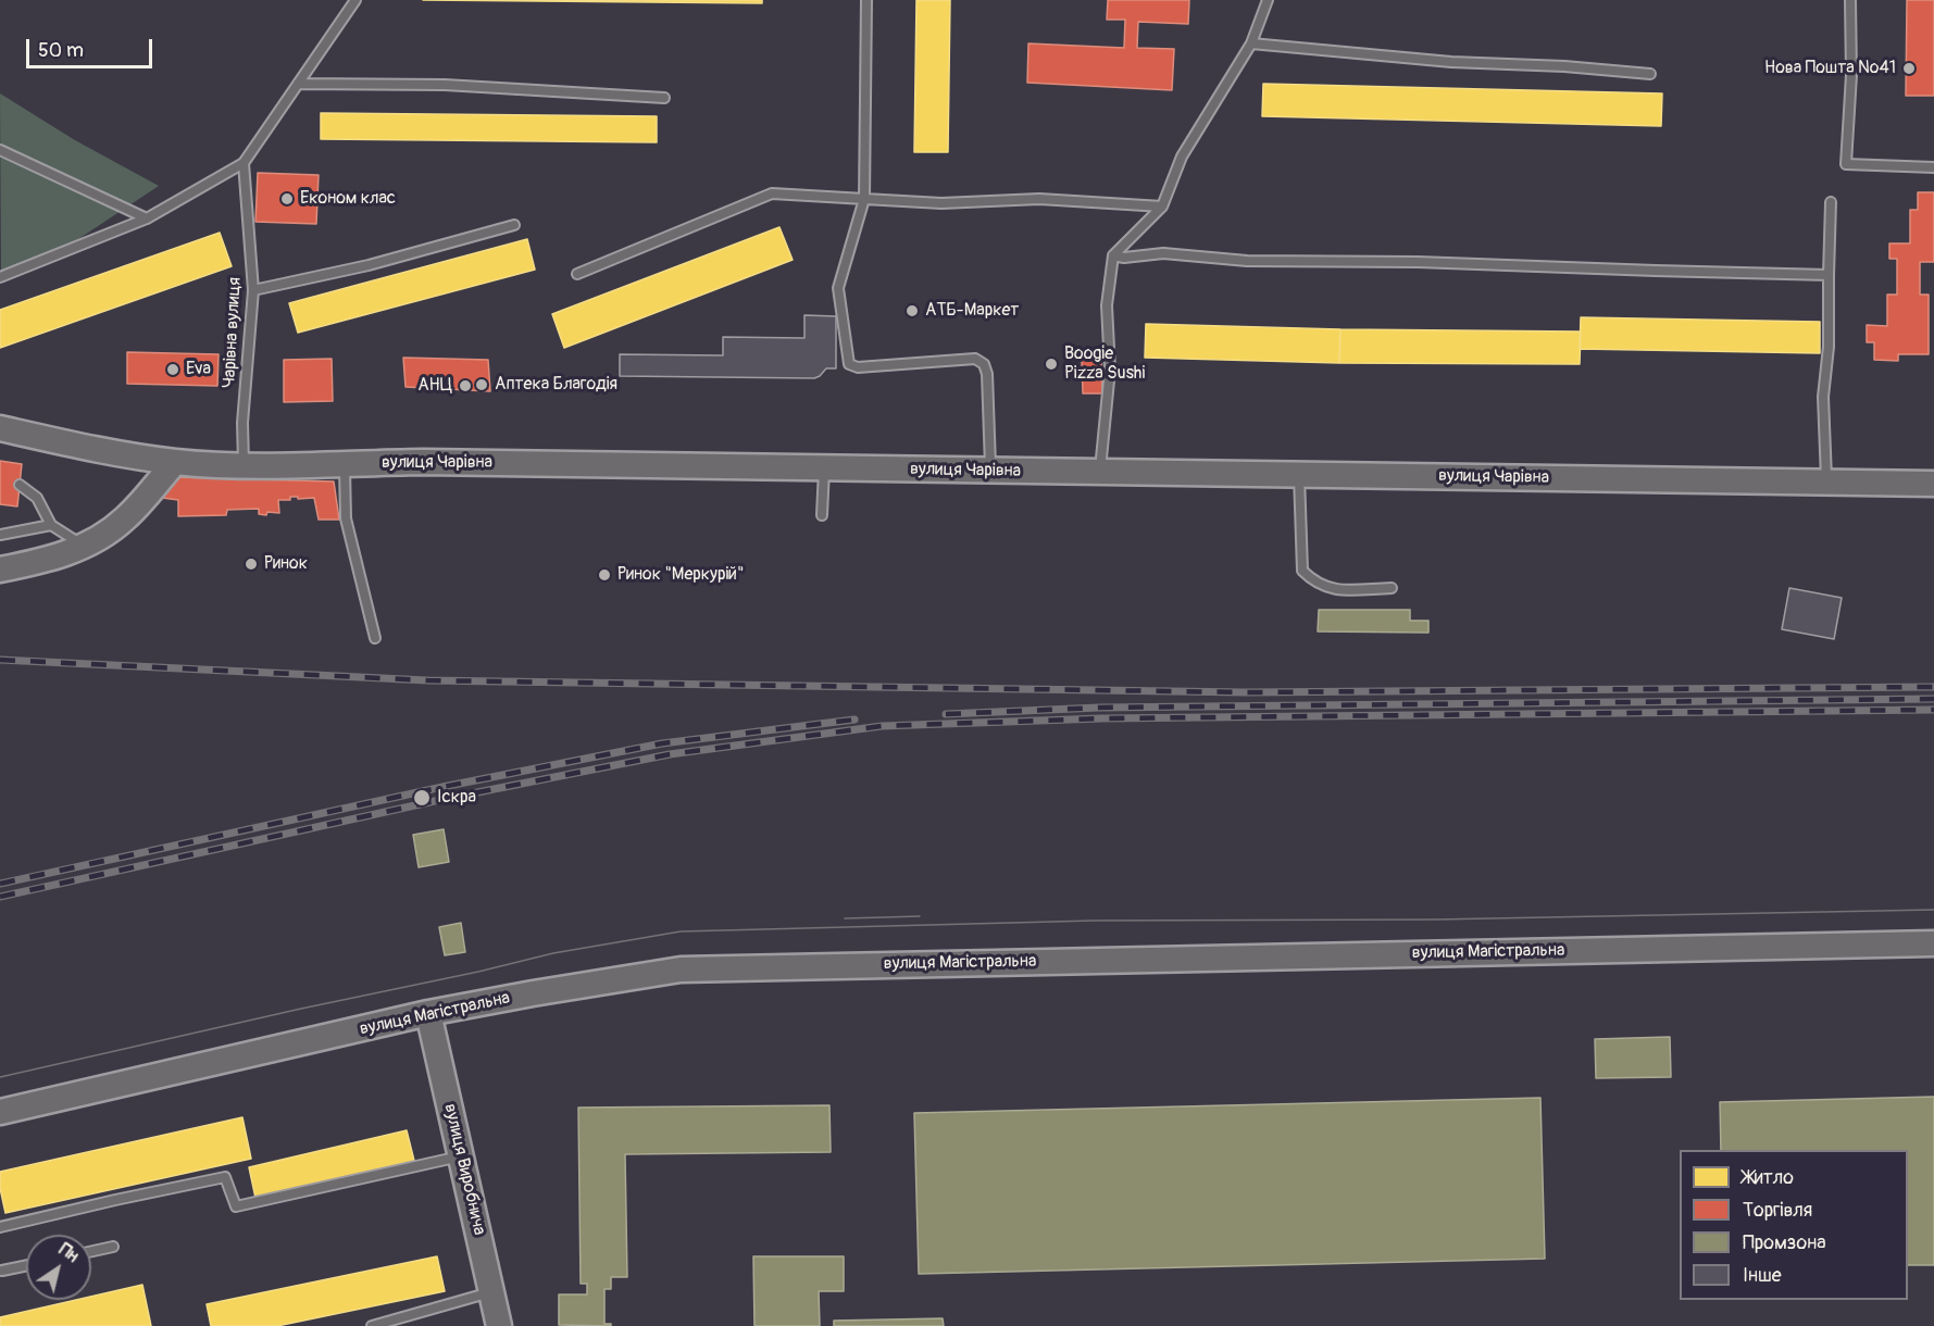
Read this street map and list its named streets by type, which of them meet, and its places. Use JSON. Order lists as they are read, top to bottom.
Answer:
{
  "streets": {
    "street": ["вулиця Чарівна", "вулиця Магістральна", "вулиця Виробнича"],
    "lane": ["Чарівна вулиця"]
  },
  "crossings": [
    ["Чарівна вулиця", "вулиця Чарівна"],
    ["вулиця Магістральна", "вулиця Виробнича"]
  ],
  "places": [
    "Нова Пошта №41",
    "Економ клас",
    "АТБ-Маркет",
    "Boogie Pizza Sushi",
    "Eva",
    "Аптека Благодія",
    "АНЦ",
    "Ринок",
    "Ринок \"Меркурій\"",
    "Іскра"
  ],
  "legend": [
    "Житло",
    "Торгівля",
    "Промзона",
    "Інше"
  ],
  "scale_bar": "50 m",
  "north": "top right"
}
